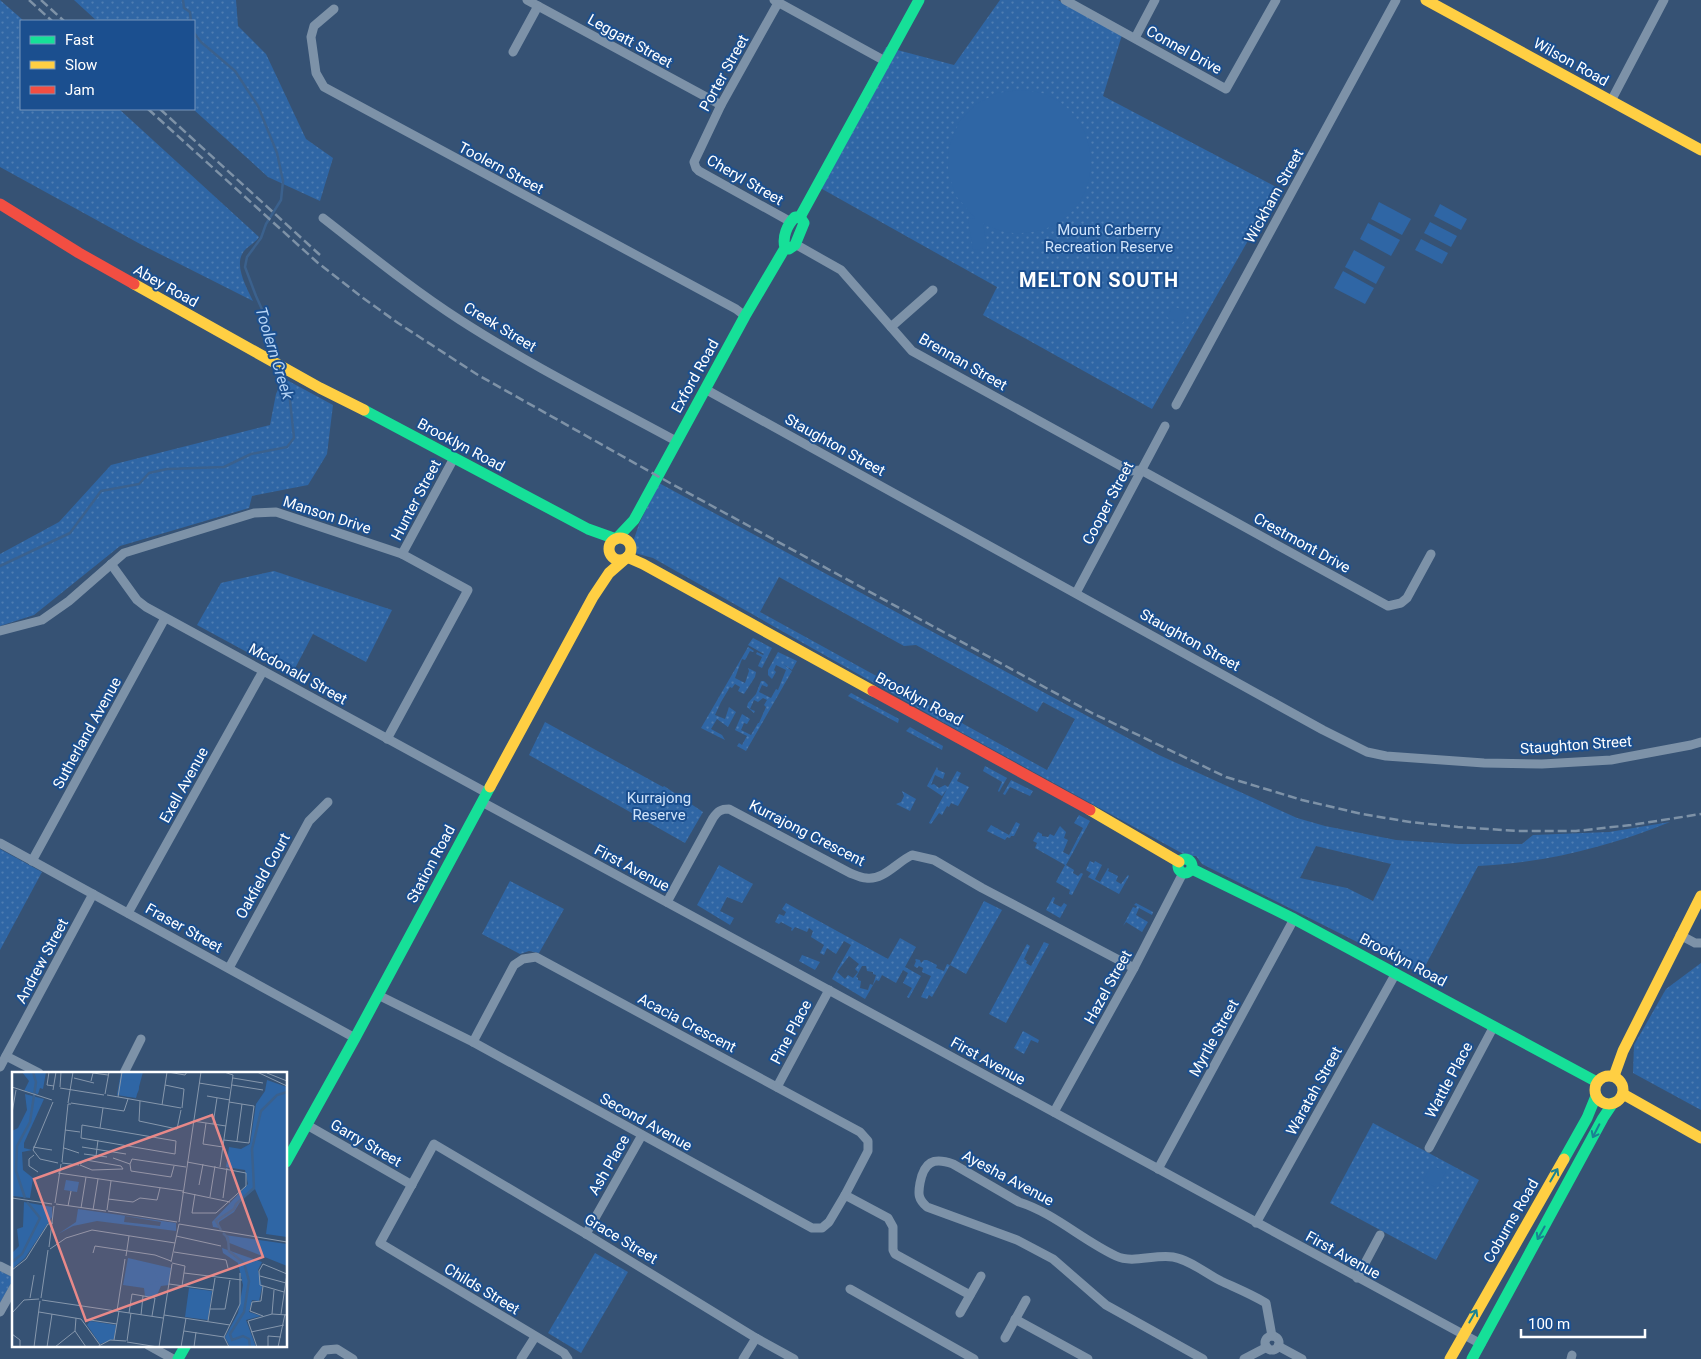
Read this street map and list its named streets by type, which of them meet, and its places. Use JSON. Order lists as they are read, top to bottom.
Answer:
{
  "streets": {
    "street": [
      "Leggatt Street",
      "Connel Drive",
      "Wilson Road",
      "Porter Street",
      "Toolern Street",
      "Cheryl Street",
      "Wickham Street",
      "Abey Road",
      "Creek Street",
      "Brennan Street",
      "Exford Road",
      "Brooklyn Road",
      "Staughton Street",
      "Hunter Street",
      "Cooper Street",
      "Manson Drive",
      "Crestmont Drive",
      "Mcdonald Street",
      "Sutherland Avenue",
      "Exell Avenue",
      "Kurrajong Crescent",
      "Station Road",
      "First Avenue",
      "Oakfield Court",
      "Fraser Street",
      "Andrew Street",
      "Hazel Street",
      "Acacia Crescent",
      "Pine Place",
      "Myrtle Street",
      "Wattle Place",
      "Waratah Street",
      "Second Avenue",
      "Garry Street",
      "Ash Place",
      "Ayesha Avenue",
      "Coburns Road",
      "Grace Street",
      "Childs Street"
    ]
  },
  "crossings": [
    ["Leggatt Street", "Porter Street"],
    ["Porter Street", "Cheryl Street"],
    ["Toolern Street", "Exford Road"],
    ["Cheryl Street", "Exford Road"],
    ["Abey Road", "Brooklyn Road"],
    ["Creek Street", "Exford Road"],
    ["Brennan Street", "Exford Road"],
    ["Brennan Street", "Cooper Street"],
    ["Brennan Street", "Crestmont Drive"],
    ["Exford Road", "Brooklyn Road"],
    ["Exford Road", "Staughton Street"],
    ["Exford Road", "Station Road"],
    ["Brooklyn Road", "Hunter Street"],
    ["Brooklyn Road", "Station Road"],
    ["Brooklyn Road", "Hazel Street"],
    ["Brooklyn Road", "Myrtle Street"],
    ["Brooklyn Road", "Wattle Place"],
    ["Brooklyn Road", "Waratah Street"],
    ["Brooklyn Road", "Coburns Road"],
    ["Staughton Street", "Cooper Street"],
    ["Hunter Street", "Manson Drive"],
    ["Cooper Street", "Crestmont Drive"],
    ["Manson Drive", "Mcdonald Street"],
    ["Mcdonald Street", "Sutherland Avenue"],
    ["Mcdonald Street", "Exell Avenue"],
    ["Mcdonald Street", "Station Road"],
    ["Mcdonald Street", "First Avenue"],
    ["Sutherland Avenue", "Fraser Street"],
    ["Exell Avenue", "Fraser Street"],
    ["Kurrajong Crescent", "First Avenue"],
    ["Kurrajong Crescent", "Hazel Street"],
    ["Station Road", "First Avenue"],
    ["Station Road", "Fraser Street"],
    ["Station Road", "Second Avenue"],
    ["Station Road", "Garry Street"],
    ["First Avenue", "Hazel Street"],
    ["First Avenue", "Pine Place"],
    ["First Avenue", "Myrtle Street"],
    ["First Avenue", "Waratah Street"],
    ["First Avenue", "Coburns Road"],
    ["Oakfield Court", "Fraser Street"],
    ["Fraser Street", "Andrew Street"],
    ["Acacia Crescent", "Pine Place"],
    ["Acacia Crescent", "Second Avenue"],
    ["Second Avenue", "Ash Place"],
    ["Garry Street", "Grace Street"],
    ["Garry Street", "Childs Street"],
    ["Ash Place", "Grace Street"],
    ["Grace Street", "Childs Street"]
  ],
  "districts": ["MELTON SOUTH"],
  "water": ["Toolern Creek"],
  "parks": ["Mount Carberry Recreation Reserve", "Kurrajong Reserve"],
  "legend": ["Fast", "Slow", "Jam"],
  "scale_bar": "100 m"
}
